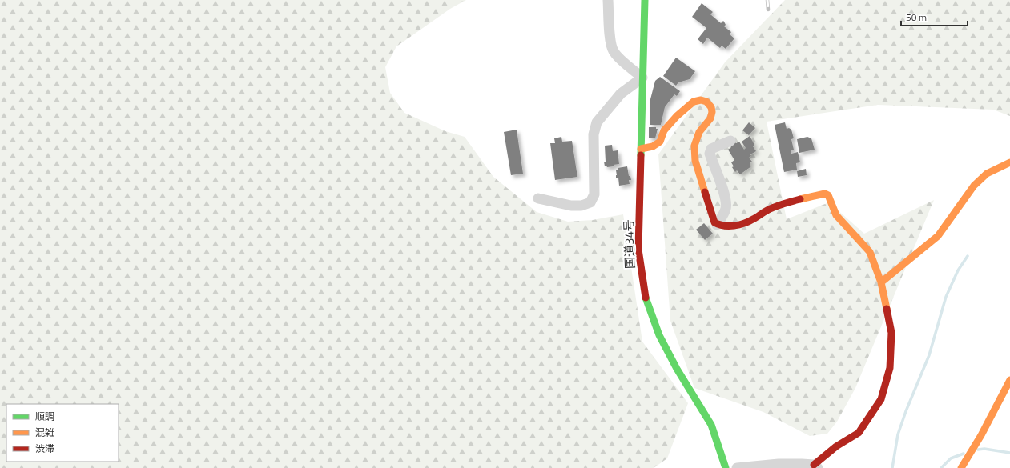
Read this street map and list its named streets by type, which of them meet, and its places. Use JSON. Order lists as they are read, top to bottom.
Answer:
{
  "streets": {
    "main road": ["国道34号"]
  },
  "legend": ["順調", "混雑", "渋滞"],
  "scale_bar": "50 m"
}
